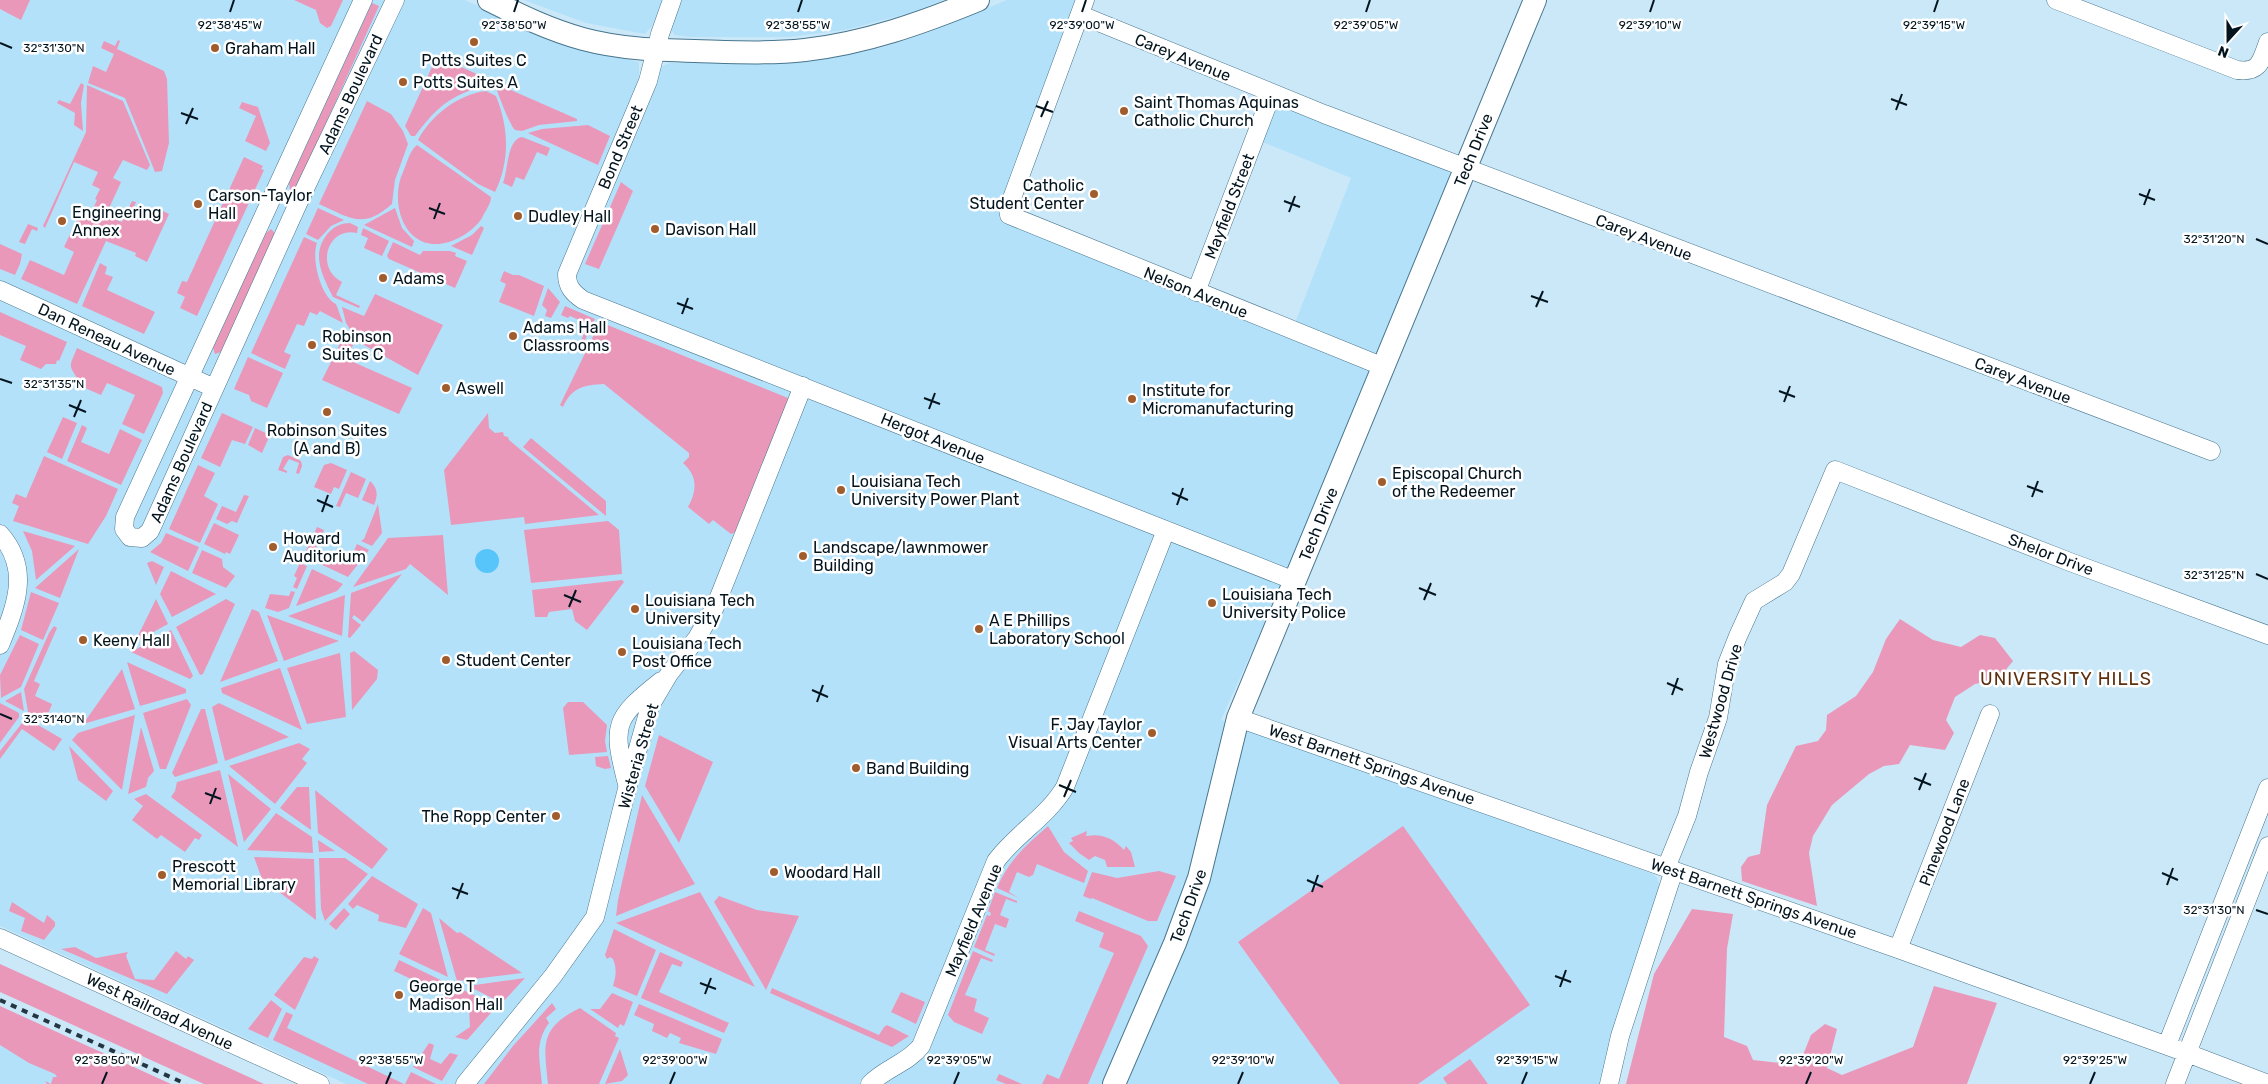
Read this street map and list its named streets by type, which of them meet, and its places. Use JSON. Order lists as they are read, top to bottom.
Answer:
{
  "streets": {
    "main road": ["Tech Drive"],
    "street": [
      "Carey Avenue",
      "Adams Boulevard",
      "Bond Street",
      "Mayfield Street",
      "Nelson Avenue",
      "Dan Reneau Avenue",
      "Hergot Avenue",
      "Shelor Drive",
      "Westwood Drive",
      "Wisteria Street",
      "West Barnett Springs Avenue",
      "Pinewood Lane",
      "Mayfield Avenue",
      "West Railroad Avenue"
    ]
  },
  "crossings": [
    ["Carey Avenue", "Tech Drive"],
    ["Carey Avenue", "Mayfield Street"],
    ["Carey Avenue", "Nelson Avenue"],
    ["Adams Boulevard", "Dan Reneau Avenue"],
    ["Bond Street", "Hergot Avenue"],
    ["Tech Drive", "Nelson Avenue"],
    ["Tech Drive", "Hergot Avenue"],
    ["Tech Drive", "West Barnett Springs Avenue"],
    ["Mayfield Street", "Nelson Avenue"],
    ["Hergot Avenue", "Wisteria Street"],
    ["Hergot Avenue", "Mayfield Avenue"],
    ["Shelor Drive", "Westwood Drive"],
    ["Westwood Drive", "West Barnett Springs Avenue"],
    ["West Barnett Springs Avenue", "Pinewood Lane"]
  ],
  "districts": ["UNIVERSITY HILLS"],
  "places": [
    "Potts Suites C",
    "Graham Hall",
    "Potts Suites A",
    "Saint Thomas Aquinas Catholic Church",
    "Catholic Student Center",
    "Carson-Taylor Hall",
    "Dudley Hall",
    "Engineering Annex",
    "Davison Hall",
    "Adams",
    "Adams Hall Classrooms",
    "Robinson Suites C",
    "Aswell",
    "Institute for Micromanufacturing",
    "Robinson Suites (A and B)",
    "Episcopal Church of the Redeemer",
    "Louisiana Tech University Power Plant",
    "Howard Auditorium",
    "Landscape/lawnmower Building",
    "Louisiana Tech University Police",
    "Louisiana Tech University",
    "A E Phillips Laboratory School",
    "Keeny Hall",
    "Louisiana Tech Post Office",
    "Student Center",
    "F. Jay Taylor Visual Arts Center",
    "Band Building",
    "The Ropp Center",
    "Woodard Hall",
    "Prescott Memorial Library",
    "George T Madison Hall"
  ],
  "north": "bottom",
  "coordinates": [
    "92°39'00\"W",
    "92°39'05\"W",
    "92°39'15\"W",
    "92°38'45\"W",
    "92°38'50\"W",
    "92°38'55\"W",
    "92°39'10\"W",
    "32°31'30\"N",
    "32°31'20\"N",
    "32°31'35\"N",
    "32°31'25\"N",
    "32°31'40\"N",
    "92°39'20\"W",
    "92°39'25\"W"
  ]
}
